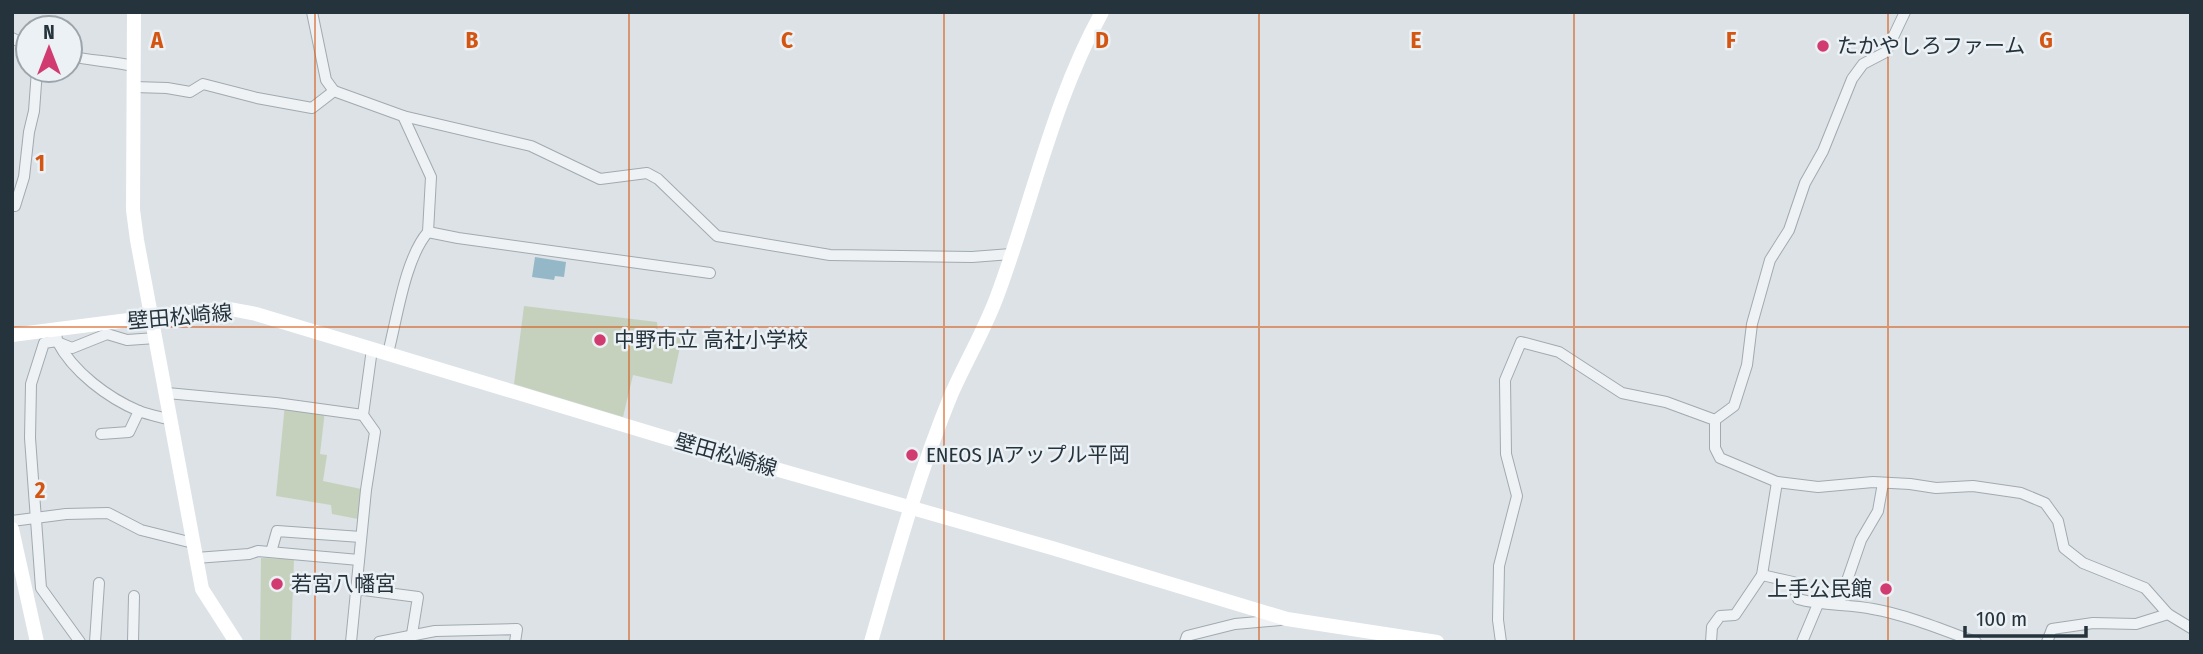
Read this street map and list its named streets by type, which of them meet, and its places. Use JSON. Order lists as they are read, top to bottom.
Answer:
{
  "streets": {
    "main road": ["壁田松崎線"]
  },
  "places": [
    "たかやしろファーム",
    "中野市立 高社小学校",
    "ENEOS JAアップル平岡",
    "若宮八幡宮",
    "上手公民館"
  ],
  "scale_bar": "100 m",
  "north": "top",
  "grid": {
    "columns": [
      "A",
      "B",
      "C",
      "D",
      "E",
      "F",
      "G"
    ],
    "rows": ["1", "2"]
  }
}
